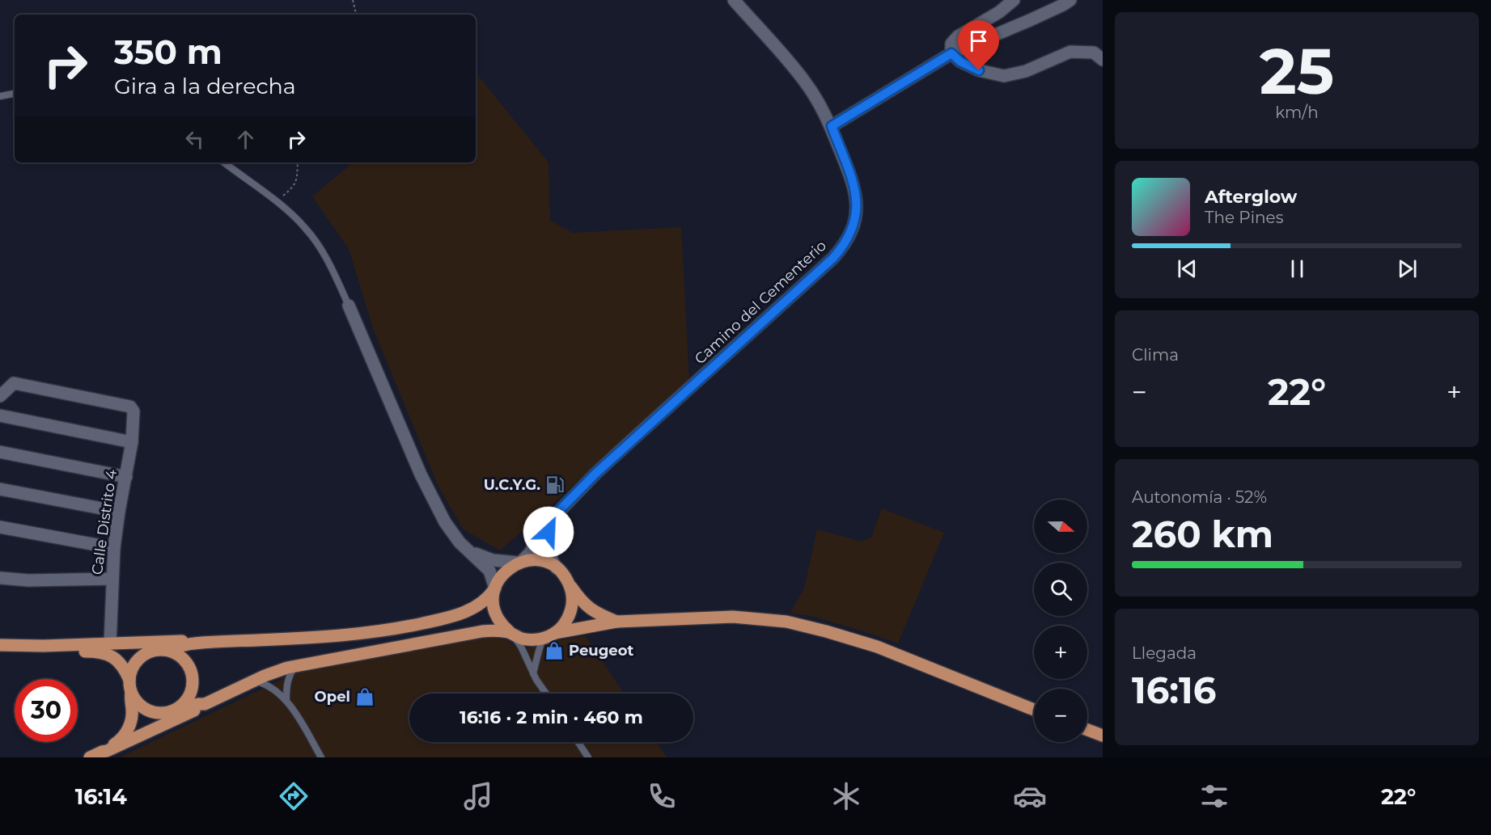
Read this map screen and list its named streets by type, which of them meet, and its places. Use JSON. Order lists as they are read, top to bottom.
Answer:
{
  "streets": {
    "street": ["Camino del Cementerio", "Calle Distrito 4"]
  },
  "places": {
    "fuel station": ["U.C.Y.G."],
    "shop": ["Peugeot", "Opel"]
  },
  "north": "right",
  "page": {
    "tile": [
      ["25", "km/h"],
      "Clima",
      ["Autonomía · 52%", "260 km"],
      ["Llegada", "16:16"]
    ],
    "turn": ["350 m", "Gira a la derecha"],
    "song": ["Afterglow", "The Pines"],
    "heat": ["−", "22°", "+"],
    "map_buttons": ["+", "−"],
    "limit": "30",
    "trip": "16:16 · 2 min · 460 m",
    "tabs": ["16:14", "22°"]
  }
}
